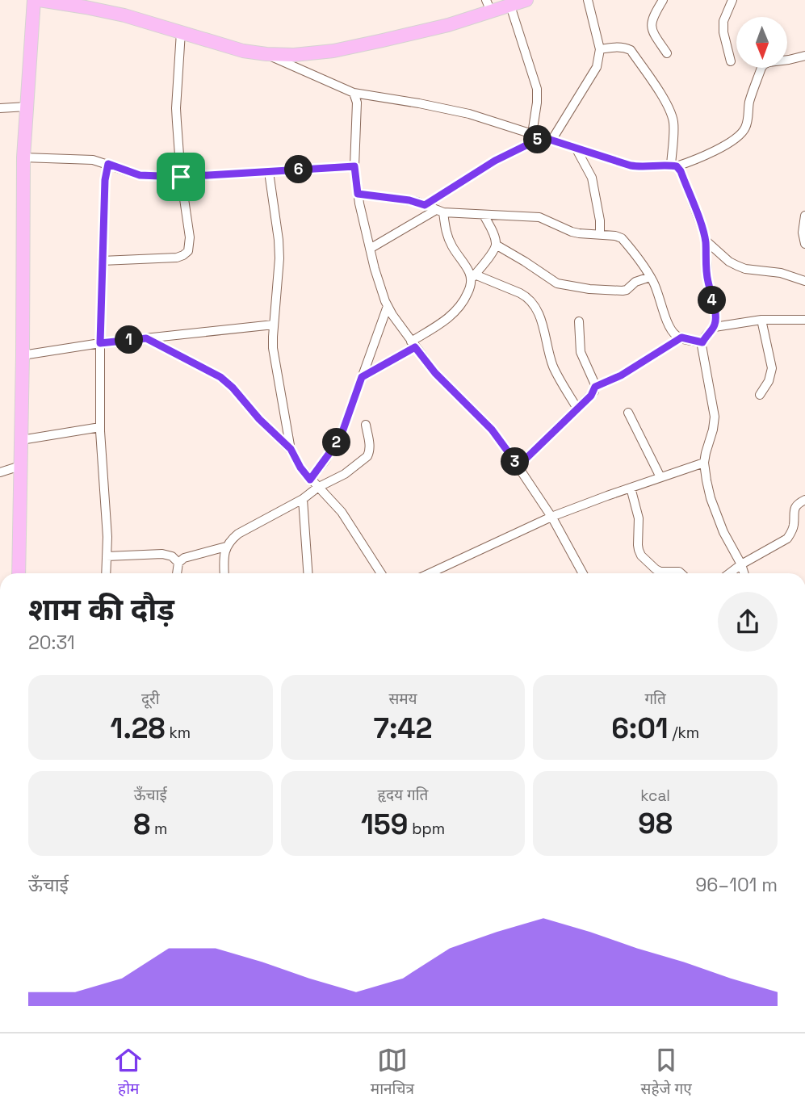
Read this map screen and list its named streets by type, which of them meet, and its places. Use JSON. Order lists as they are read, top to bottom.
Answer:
{
  "north": "bottom",
  "page": {
    "pins": [
      "5",
      "6",
      "4",
      "1",
      "2",
      "3"
    ],
    "heading": ["शाम की दौड़", "20:31"],
    "stats": [
      ["दूरी", "1.28 km"],
      ["समय", "7:42"],
      ["गति", "6:01 /km"],
      ["ऊँचाई", "8 m"],
      ["हृदय गति", "159 bpm"],
      ["kcal", "98"]
    ],
    "chart": ["ऊँचाई", "96–101 m"],
    "tabs": ["होम", "मानचित्र", "सहेजे गए"]
  }
}
